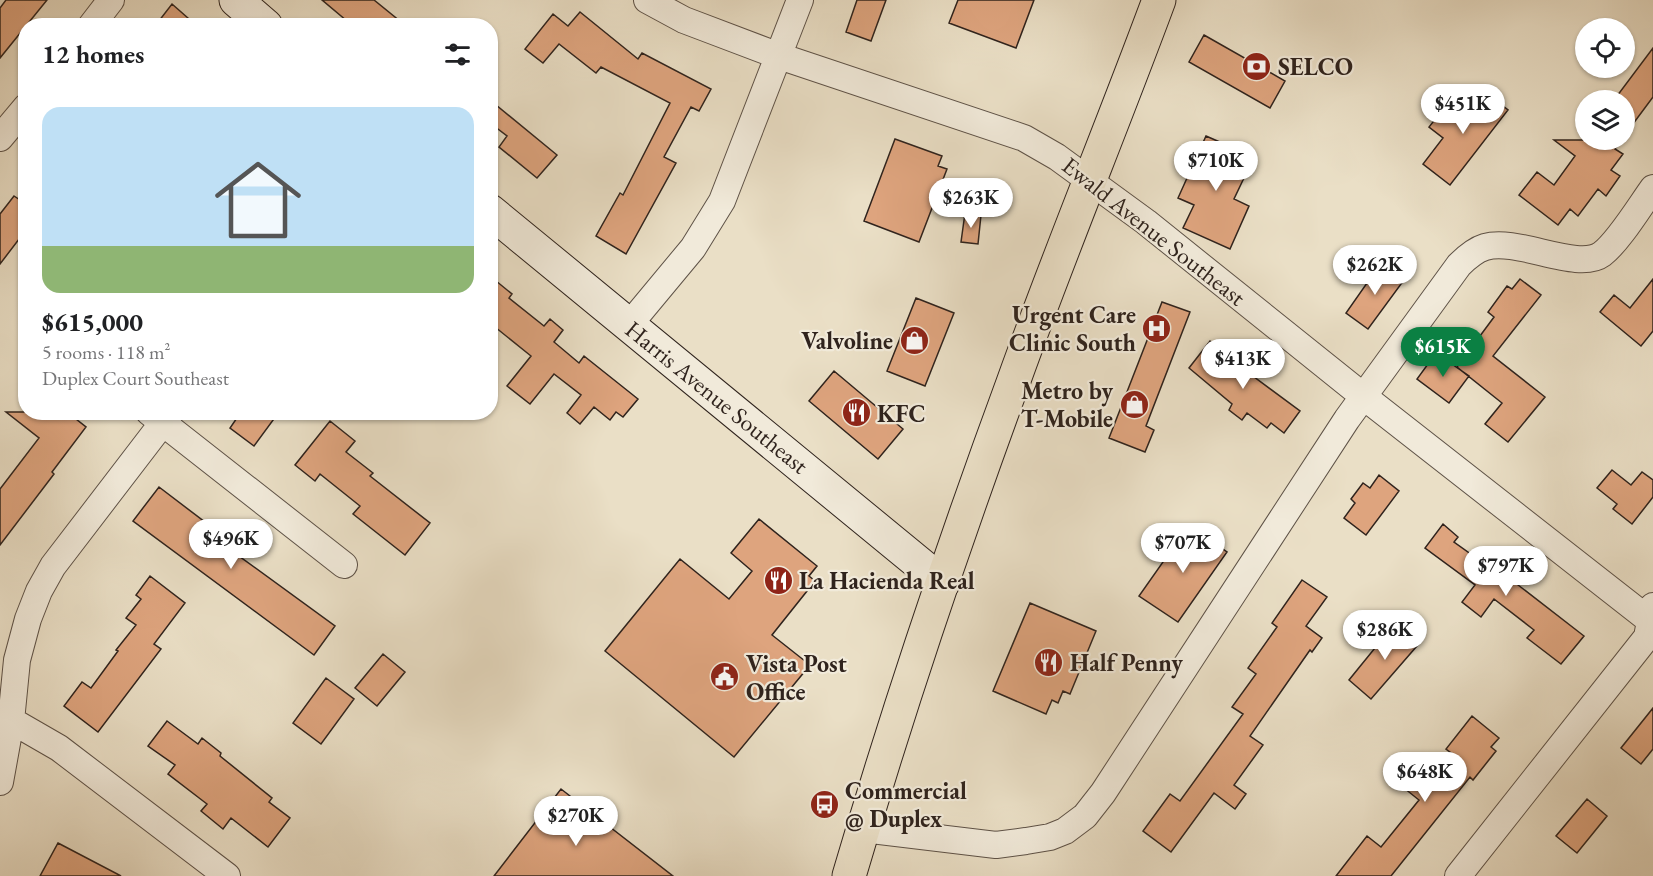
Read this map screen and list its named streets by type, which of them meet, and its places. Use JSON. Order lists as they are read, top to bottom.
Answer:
{
  "streets": {
    "street": ["Ewald Avenue Southeast", "Harris Avenue Southeast"]
  },
  "places": {
    "bank": ["SELCO"],
    "hospital": ["Urgent Care Clinic South"],
    "shop": ["Valvoline", "Metro by T-Mobile"],
    "restaurant": ["KFC", "La Hacienda Real", "Half Penny"],
    "public building": ["Vista Post Office"],
    "bus stop": ["Commercial @ Duplex"]
  },
  "page": {
    "heading": "12 homes",
    "price": [
      "$451K",
      "$710K",
      "$263K",
      "$262K",
      "$615K",
      "$413K",
      "$496K",
      "$707K",
      "$797K",
      "$286K",
      "$648K",
      "$270K"
    ],
    "list": [
      {
        "name": "$615,000",
        "note": "5 rooms · 118 m² · Duplex Court Southeast"
      }
    ]
  }
}
